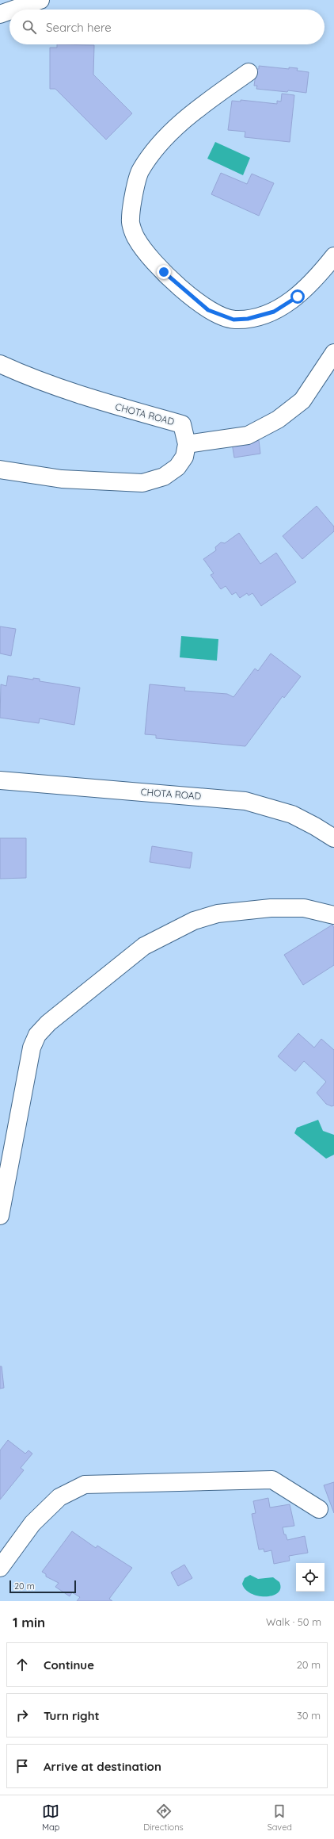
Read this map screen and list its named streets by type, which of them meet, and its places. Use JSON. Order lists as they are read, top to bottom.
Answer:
{
  "streets": {
    "street": ["CHOTA ROAD"]
  },
  "scale_bar": "20 m",
  "page": {
    "search": "Search here",
    "scale": "20 m",
    "heading": ["1 min", "Walk · 50 m"],
    "list": [
      ["Continue", "20 m"],
      ["Turn right", "30 m"],
      "Arrive at destination"
    ],
    "nav": ["Map", "Directions", "Saved"]
  }
}
